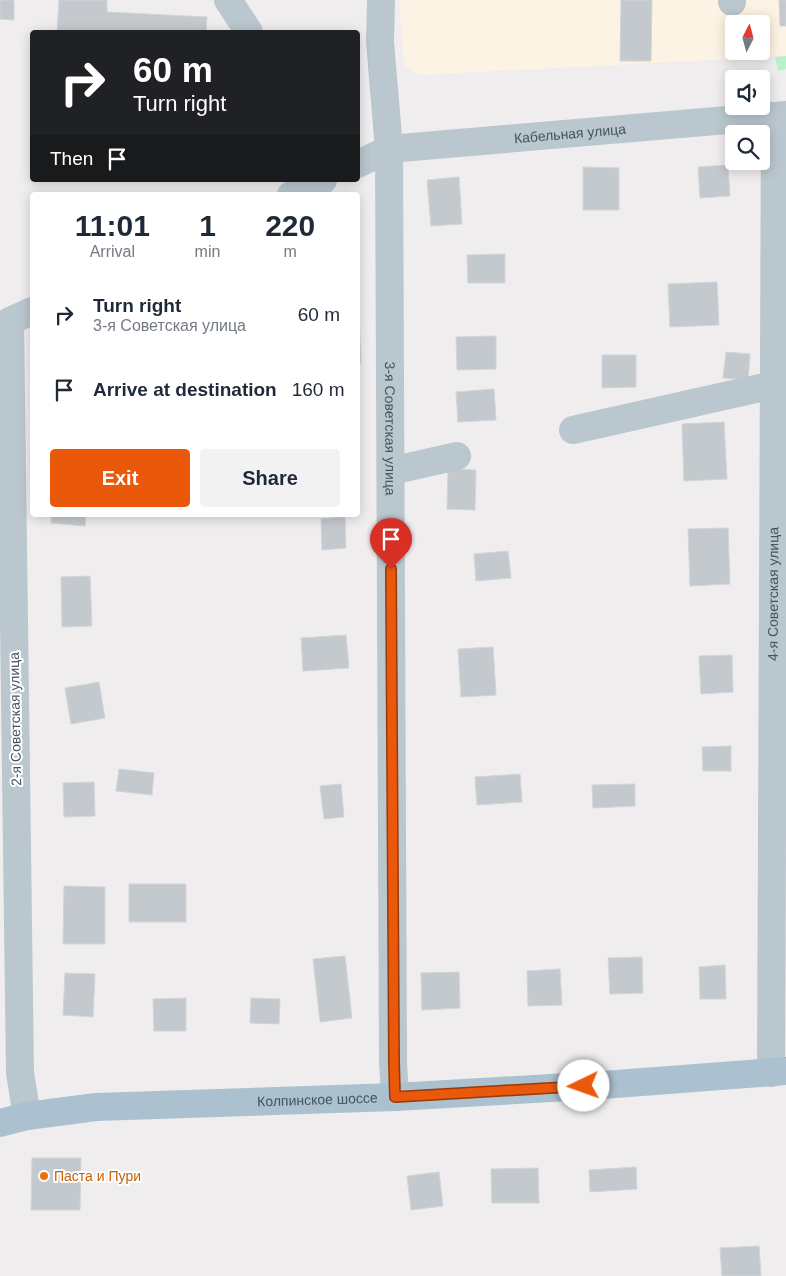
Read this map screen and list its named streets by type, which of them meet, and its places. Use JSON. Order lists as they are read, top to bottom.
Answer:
{
  "streets": {
    "main road": ["Колпинское шоссе"],
    "street": [
      "Кабельная улица",
      "3-я Советская улица",
      "4-я Советская улица",
      "2-я Советская улица"
    ]
  },
  "crossings": [
    ["Кабельная улица", "3-я Советская улица"],
    ["Кабельная улица", "4-я Советская улица"],
    ["3-я Советская улица", "Колпинское шоссе"],
    ["4-я Советская улица", "Колпинское шоссе"],
    ["2-я Советская улица", "Колпинское шоссе"]
  ],
  "places": ["Паста и Пури"],
  "north": "top",
  "page": {
    "turn": ["60 m", "Turn right"],
    "then": "Then",
    "eta": [
      "11:01",
      "Arrival",
      "1",
      "min",
      "220",
      "m"
    ],
    "list": [
      {
        "name": "Turn right",
        "note": "3-я Советская улица",
        "value": "60 m"
      },
      {
        "name": "Arrive at destination",
        "value": "160 m"
      }
    ],
    "buttons": ["Exit", "Share"]
  }
}
